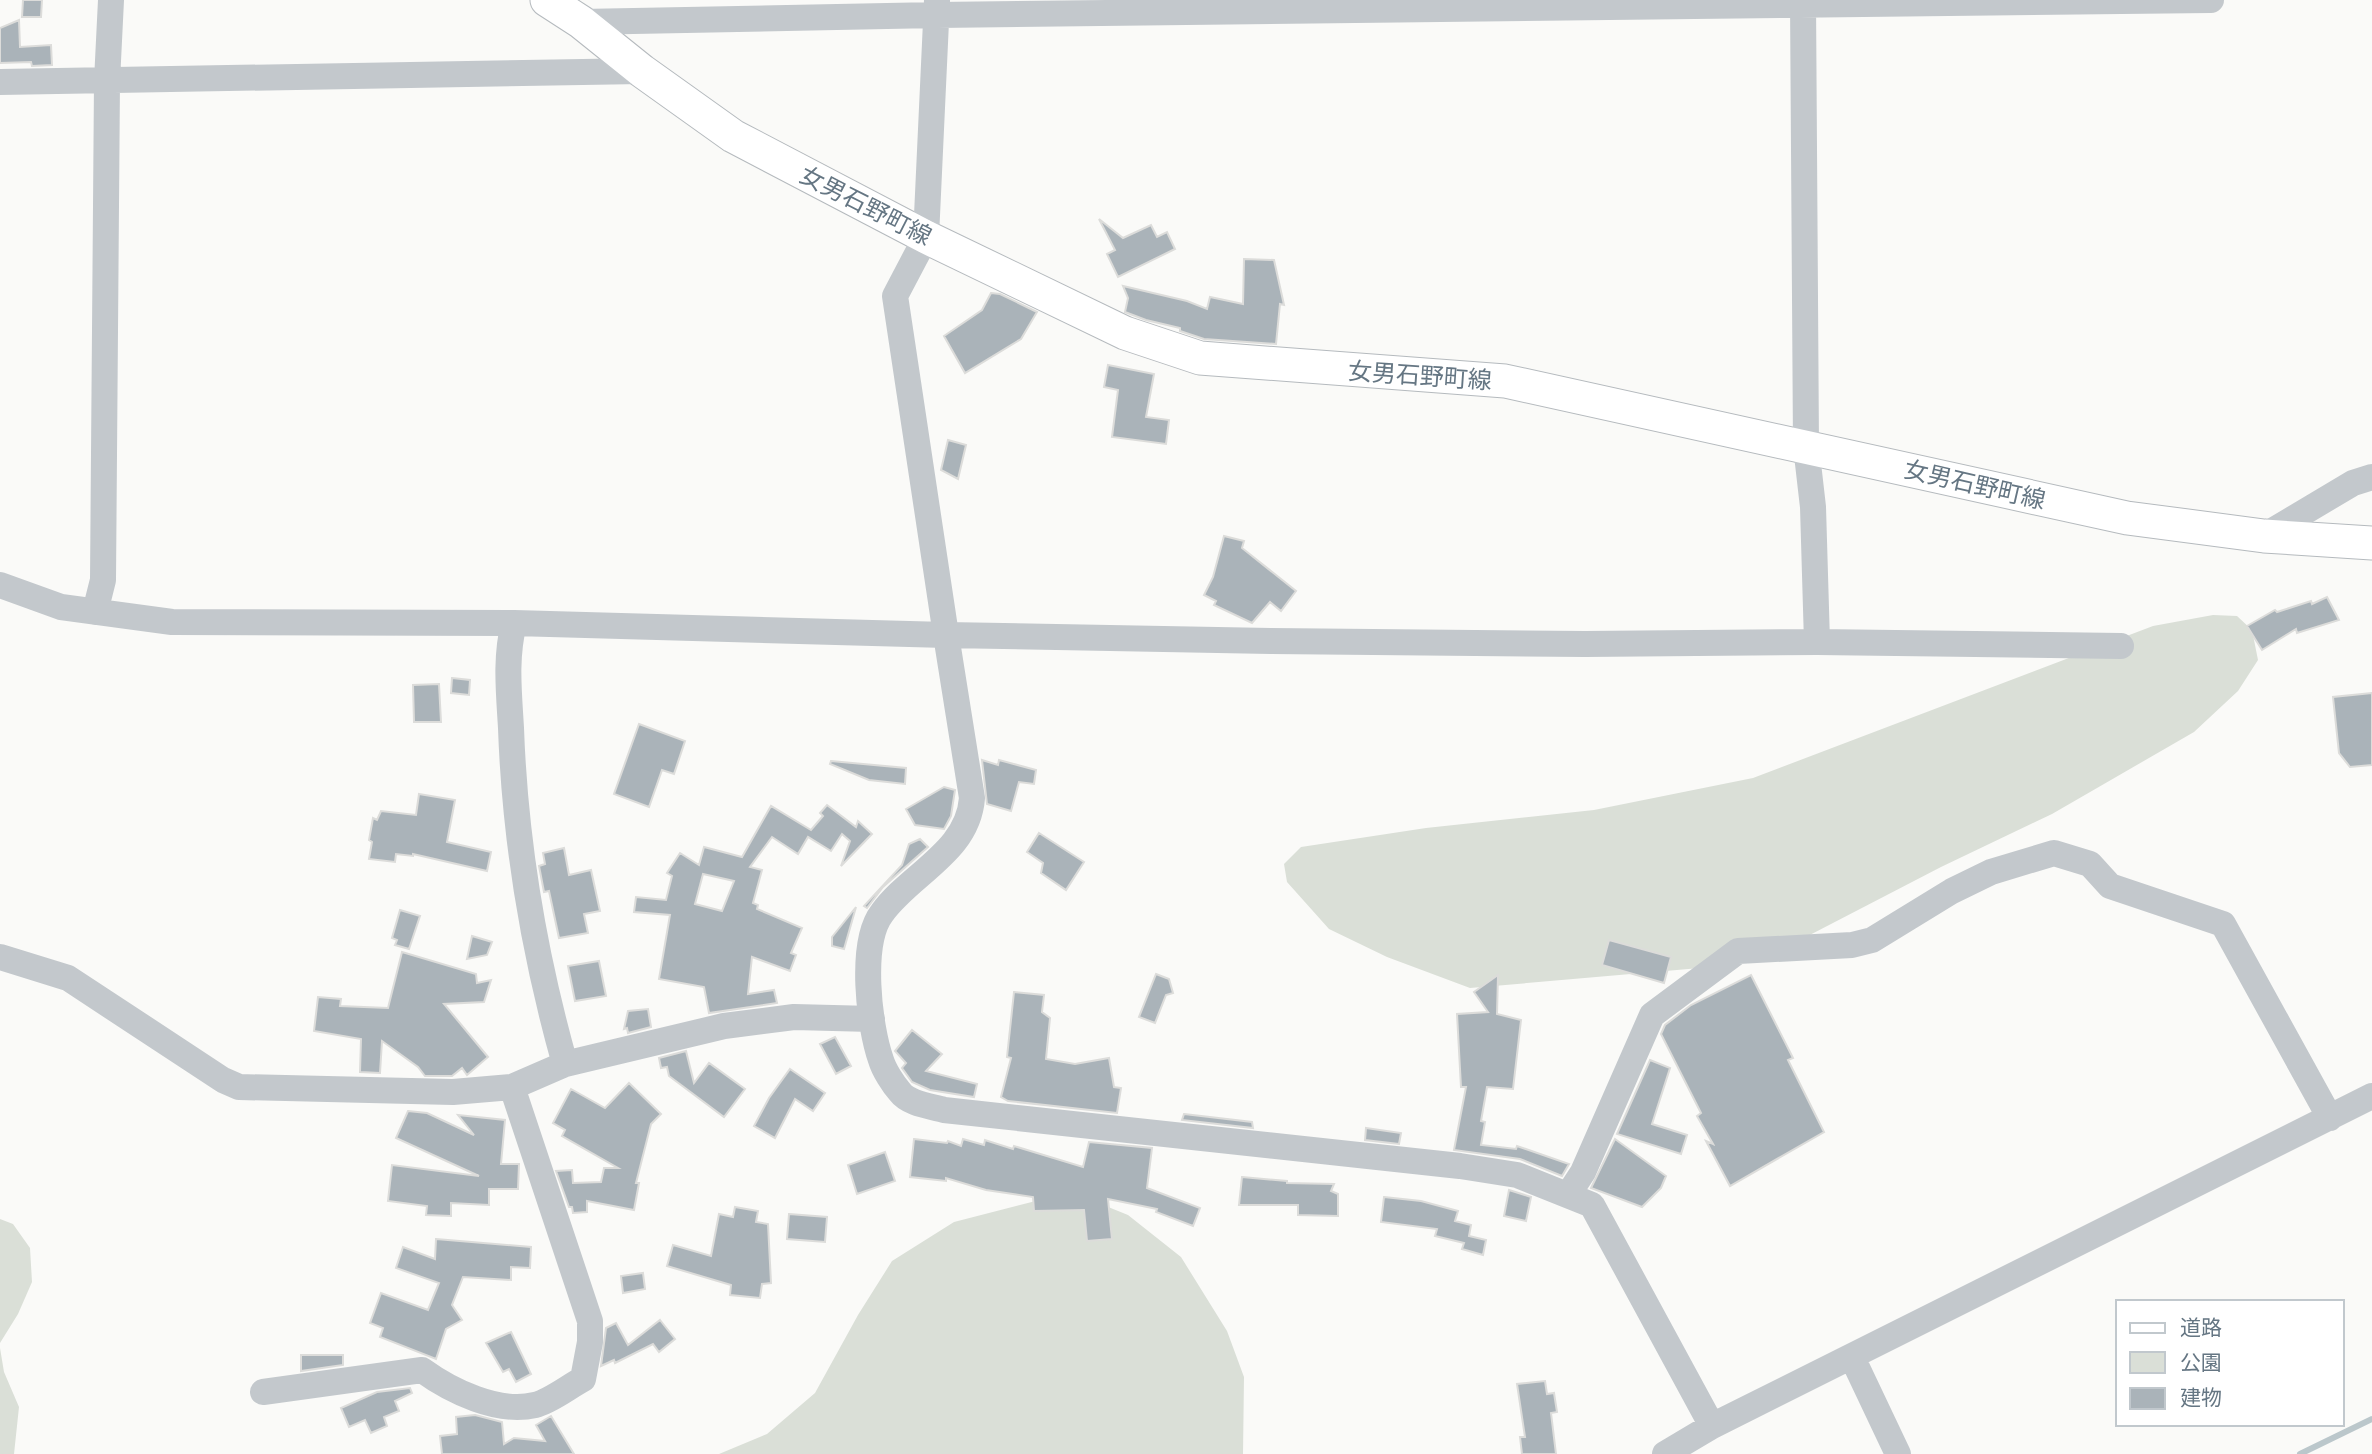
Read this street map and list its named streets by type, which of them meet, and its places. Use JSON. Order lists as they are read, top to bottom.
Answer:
{
  "streets": {
    "main road": ["女男石野町線"]
  },
  "legend": ["道路", "公園", "建物"]
}
